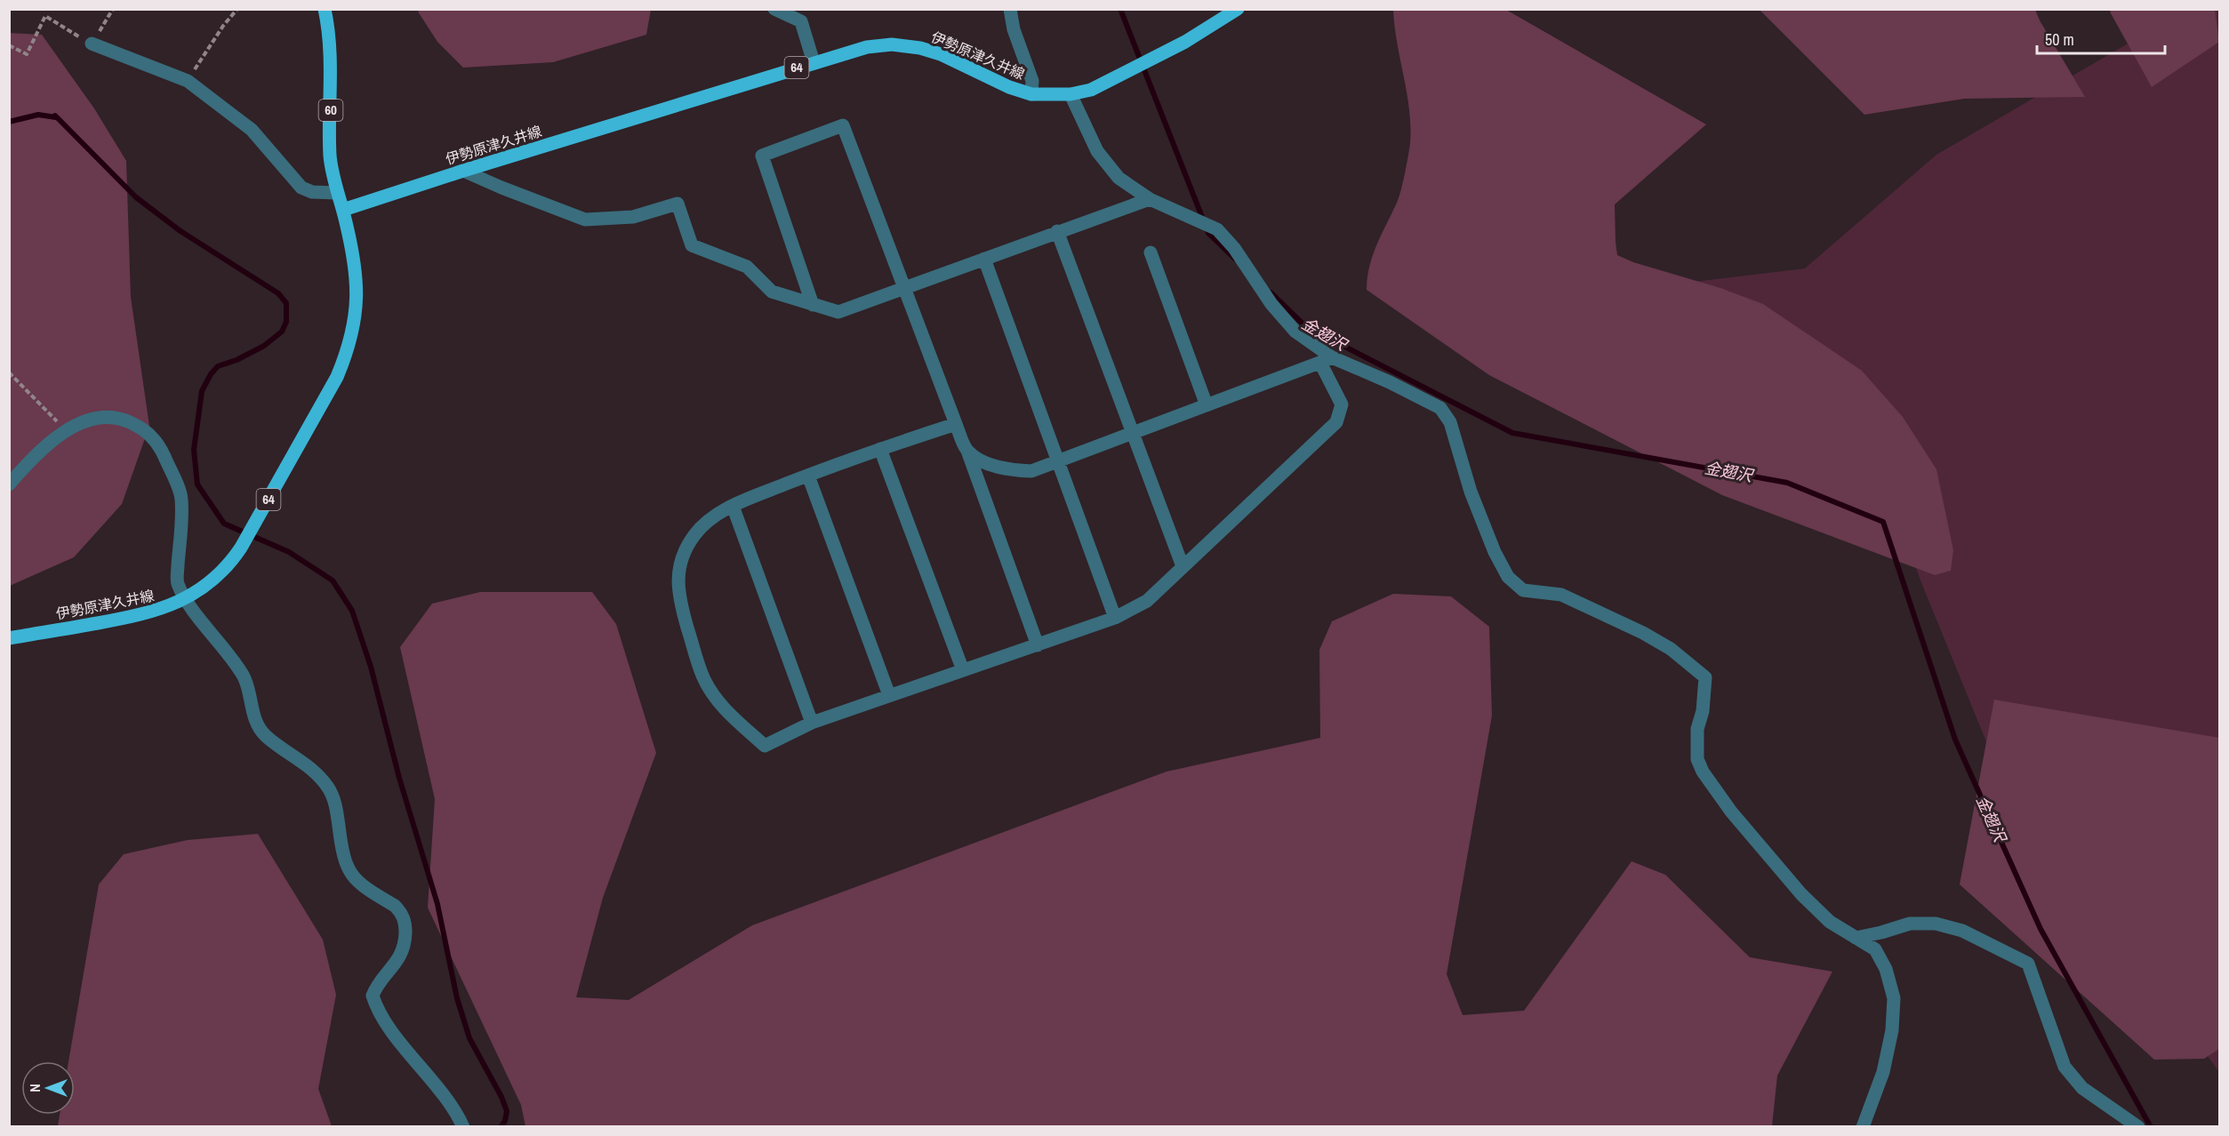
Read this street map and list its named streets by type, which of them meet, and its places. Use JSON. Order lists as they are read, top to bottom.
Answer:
{
  "streets": {
    "main road": ["伊勢原津久井線", "64", "60"]
  },
  "crossings": [
    ["伊勢原津久井線", "60"]
  ],
  "water": ["金翅沢"],
  "scale_bar": "50 m",
  "north": "left"
}
